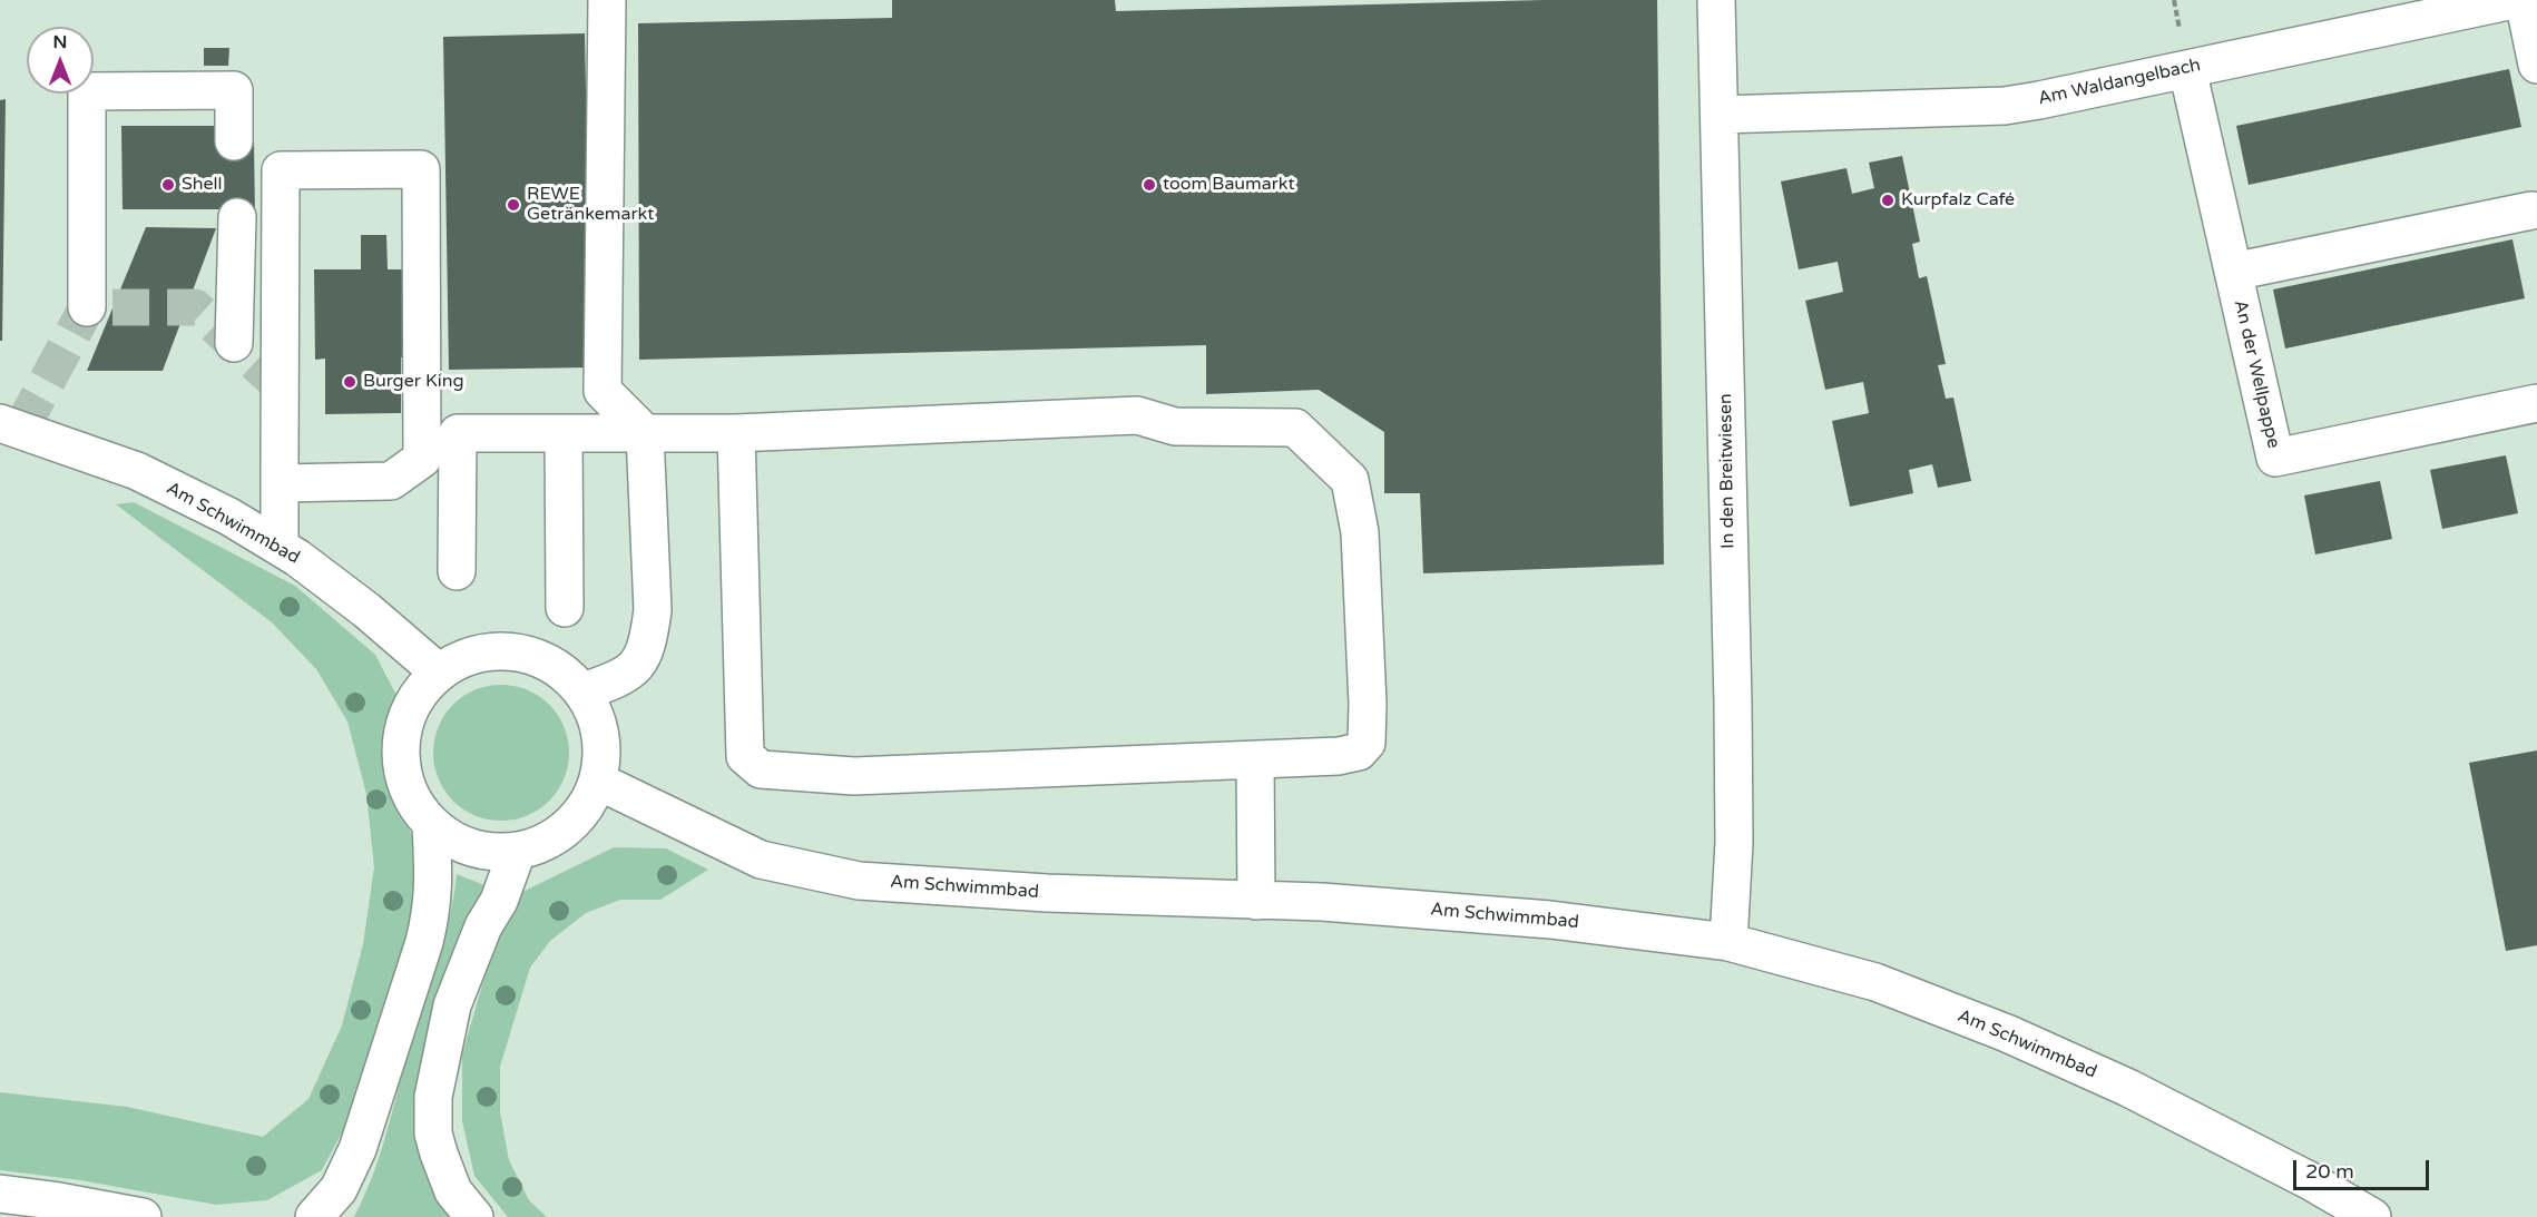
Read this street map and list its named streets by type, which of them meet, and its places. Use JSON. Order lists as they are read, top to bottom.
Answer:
{
  "streets": {
    "street": [
      "Am Waldangelbach",
      "An der Wellpappe",
      "In den Breitwiesen",
      "Am Schwimmbad"
    ]
  },
  "crossings": [
    ["Am Waldangelbach", "An der Wellpappe"],
    ["Am Waldangelbach", "In den Breitwiesen"],
    ["In den Breitwiesen", "Am Schwimmbad"]
  ],
  "places": [
    "Shell",
    "toom Baumarkt",
    "Kurpfalz Café",
    "REWE Getränkemarkt",
    "Burger King"
  ],
  "scale_bar": "20 m",
  "north": "top"
}
